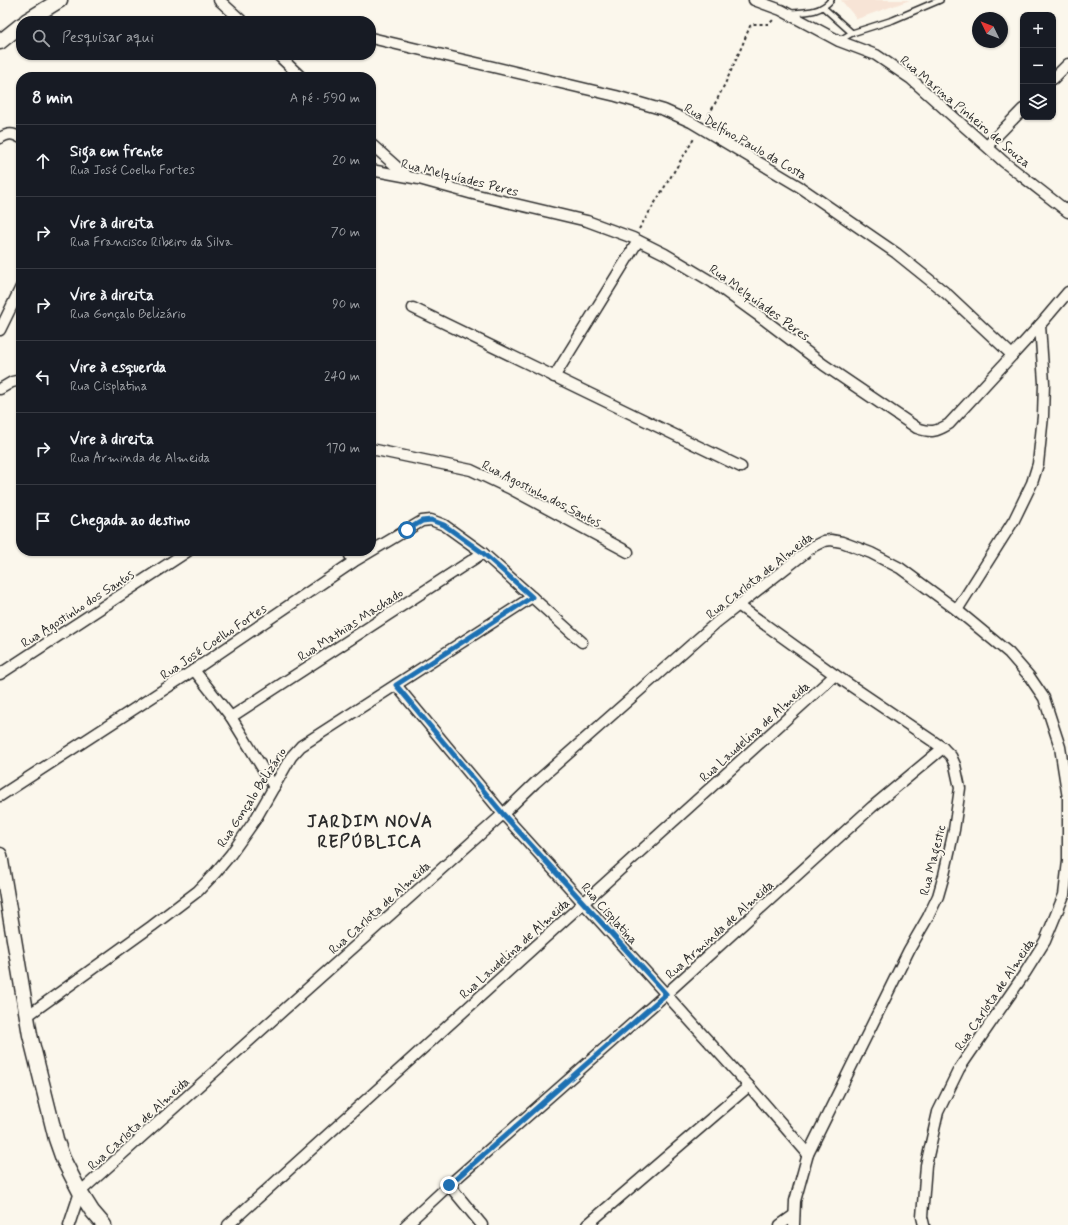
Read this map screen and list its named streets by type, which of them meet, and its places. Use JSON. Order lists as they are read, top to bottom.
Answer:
{
  "streets": {
    "street": [
      "Rua Marina Pinheiro de Souza",
      "Rua Delfino Paulo da Costa",
      "Rua Melquíades Peres",
      "Rua Agostinho dos Santos",
      "Rua Carlota de Almeida",
      "Rua Mathias Machado",
      "Rua José Coelho Fortes",
      "Rua Laudelina de Almeida",
      "Rua Gonçalo Belizário",
      "Rua Magestic",
      "Rua Cisplatina",
      "Rua Arminda de Almeida"
    ]
  },
  "crossings": [
    ["Rua Delfino Paulo da Costa", "Rua Melquíades Peres"],
    ["Rua Carlota de Almeida", "Rua Magestic"],
    ["Rua Carlota de Almeida", "Rua Cisplatina"],
    ["Rua Mathias Machado", "Rua José Coelho Fortes"],
    ["Rua Laudelina de Almeida", "Rua Magestic"],
    ["Rua Laudelina de Almeida", "Rua Cisplatina"],
    ["Rua Gonçalo Belizário", "Rua Cisplatina"],
    ["Rua Magestic", "Rua Cisplatina"],
    ["Rua Magestic", "Rua Arminda de Almeida"],
    ["Rua Cisplatina", "Rua Arminda de Almeida"]
  ],
  "districts": ["JARDIM NOVA REPÚBLICA"],
  "north": "top left",
  "page": {
    "map_buttons": ["+", "−"],
    "search": "Pesquisar aqui",
    "heading": ["8 min", "A pé · 590 m"],
    "list": [
      ["Siga em frente", "Rua José Coelho Fortes", "20 m"],
      ["Vire à direita", "Rua Francisco Ribeiro da Silva", "70 m"],
      ["Vire à direita", "Rua Gonçalo Belizário", "90 m"],
      ["Vire à esquerda", "Rua Cisplatina", "240 m"],
      ["Vire à direita", "Rua Arminda de Almeida", "170 m"],
      "Chegada ao destino"
    ]
  }
}
